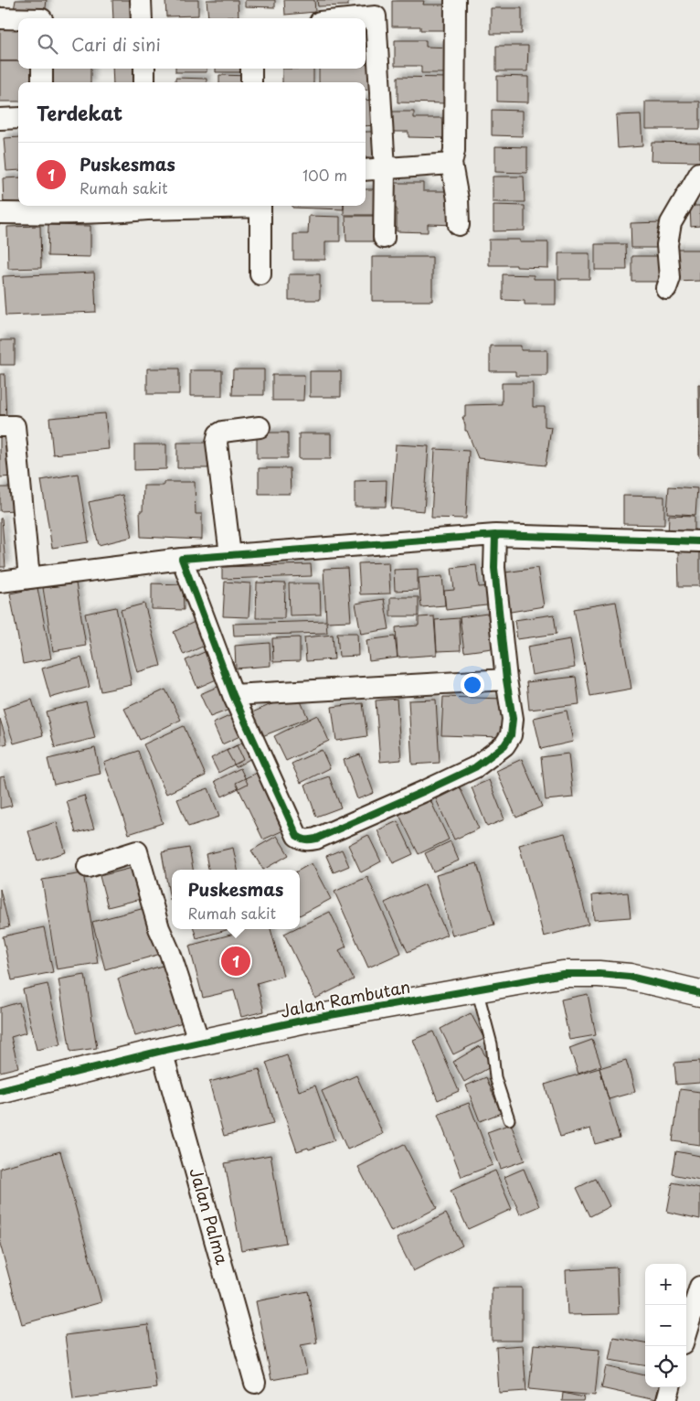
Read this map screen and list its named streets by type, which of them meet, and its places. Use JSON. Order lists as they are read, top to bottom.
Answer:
{
  "streets": {
    "street": ["Jalan Rambutan", "Jalan Palma"]
  },
  "crossings": [
    ["Jalan Rambutan", "Jalan Palma"]
  ],
  "page": {
    "search": "Cari di sini",
    "heading": "Terdekat",
    "list": [
      {
        "mark": "1",
        "name": "Puskesmas",
        "note": "Rumah sakit",
        "value": "100 m"
      }
    ],
    "popup": ["Puskesmas", "Rumah sakit"],
    "pins": "1",
    "map_buttons": ["+", "−"]
  }
}
